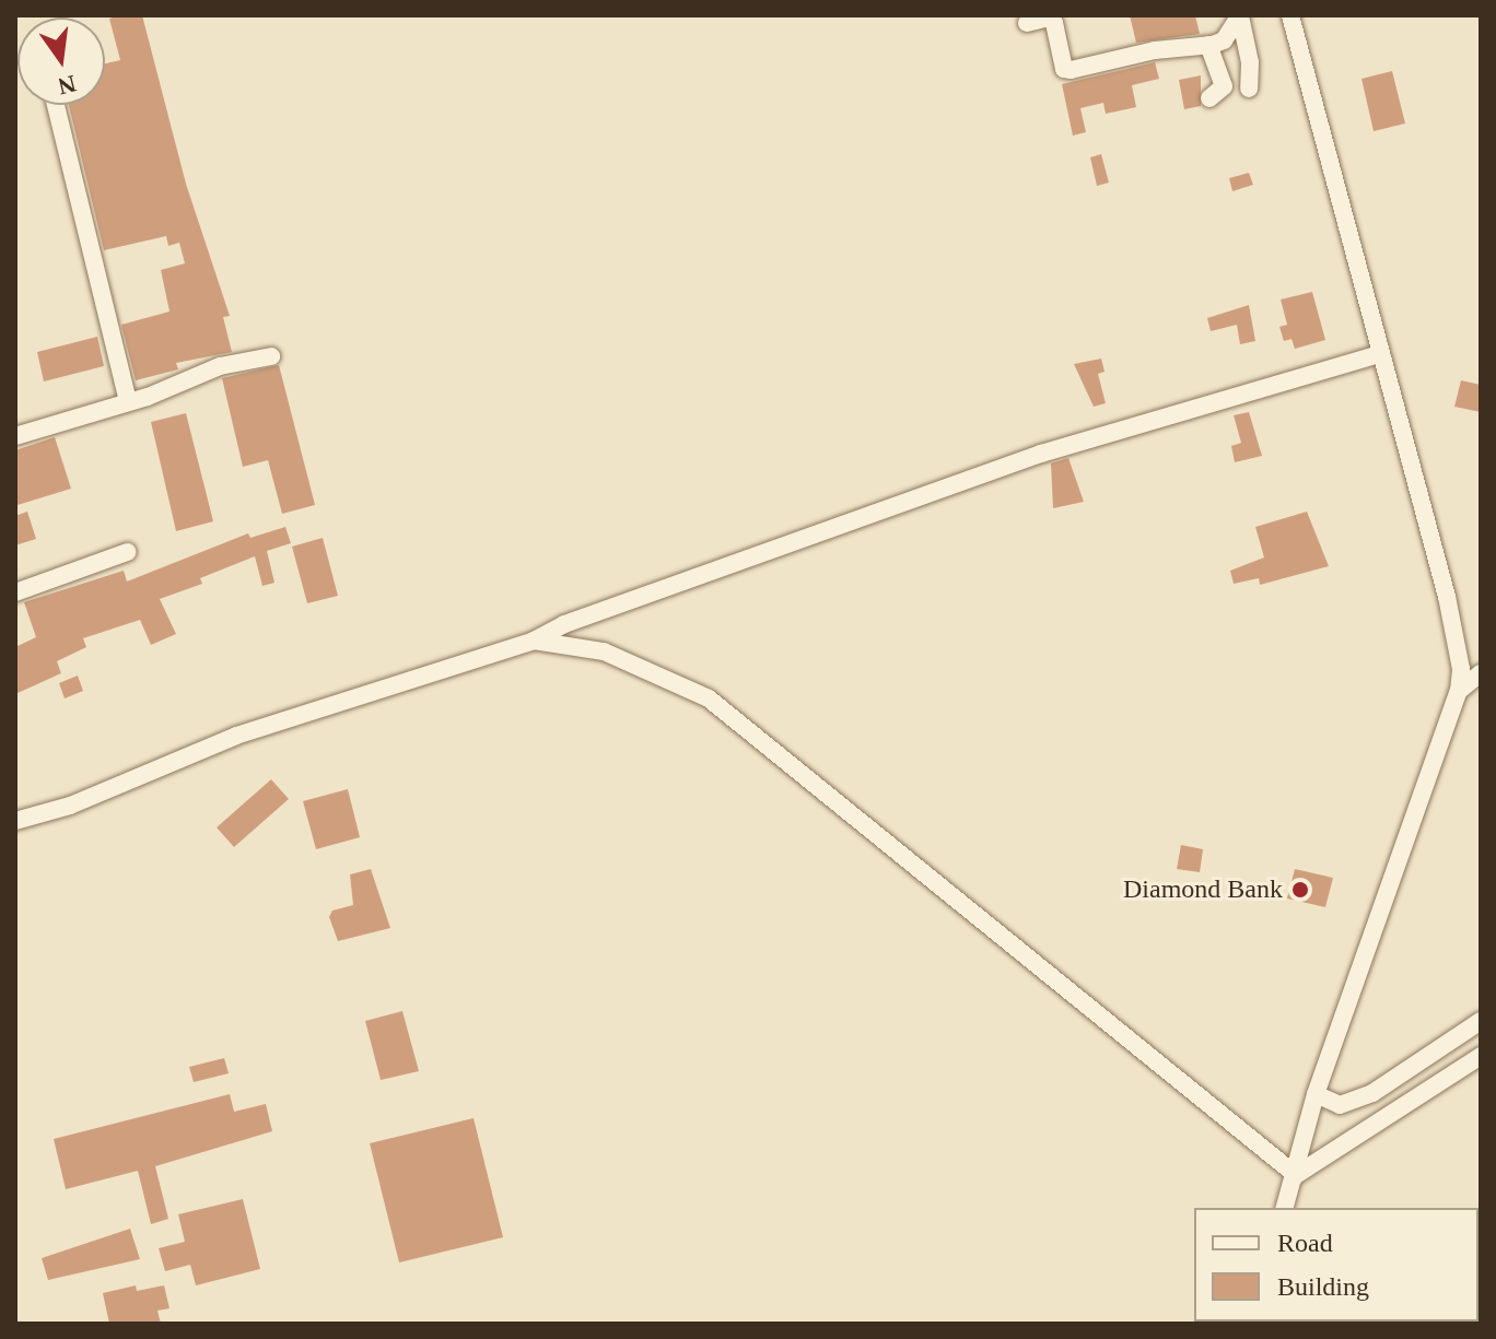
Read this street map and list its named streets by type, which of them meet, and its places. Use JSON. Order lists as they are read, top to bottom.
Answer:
{
  "places": ["Diamond Bank"],
  "legend": ["Road", "Building"],
  "north": "bottom"
}
